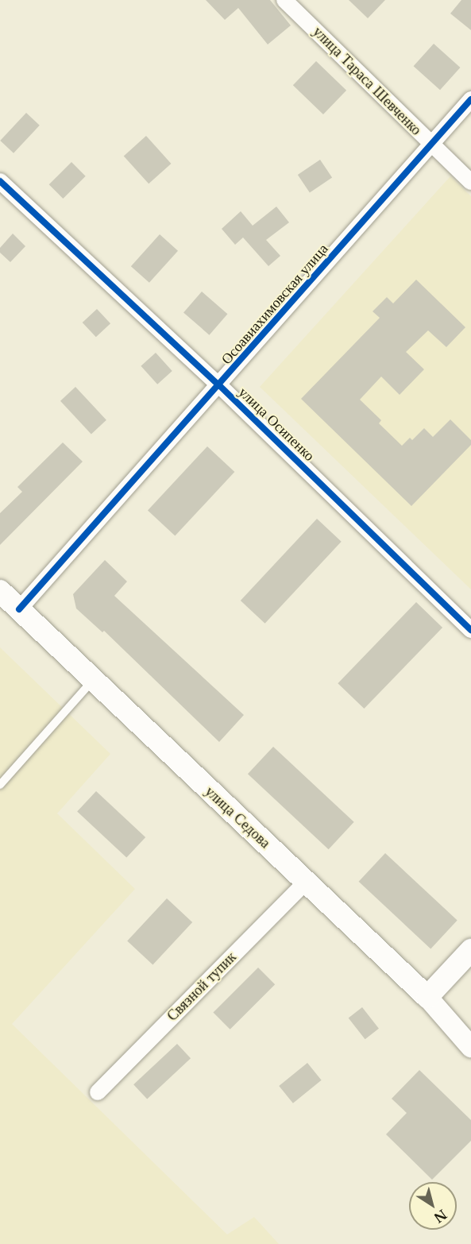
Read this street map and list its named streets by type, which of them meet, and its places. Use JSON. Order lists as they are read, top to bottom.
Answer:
{
  "streets": {
    "main road": ["улица Седова"],
    "street": [
      "улица Тараса Шевченко",
      "Осоавиахимовская улица",
      "улица Осипенко",
      "Связной тупик"
    ]
  },
  "crossings": [
    ["улица Тараса Шевченко", "Осоавиахимовская улица"],
    ["Осоавиахимовская улица", "улица Осипенко"],
    ["Осоавиахимовская улица", "улица Седова"],
    ["улица Седова", "Связной тупик"]
  ],
  "north": "bottom right"
}
